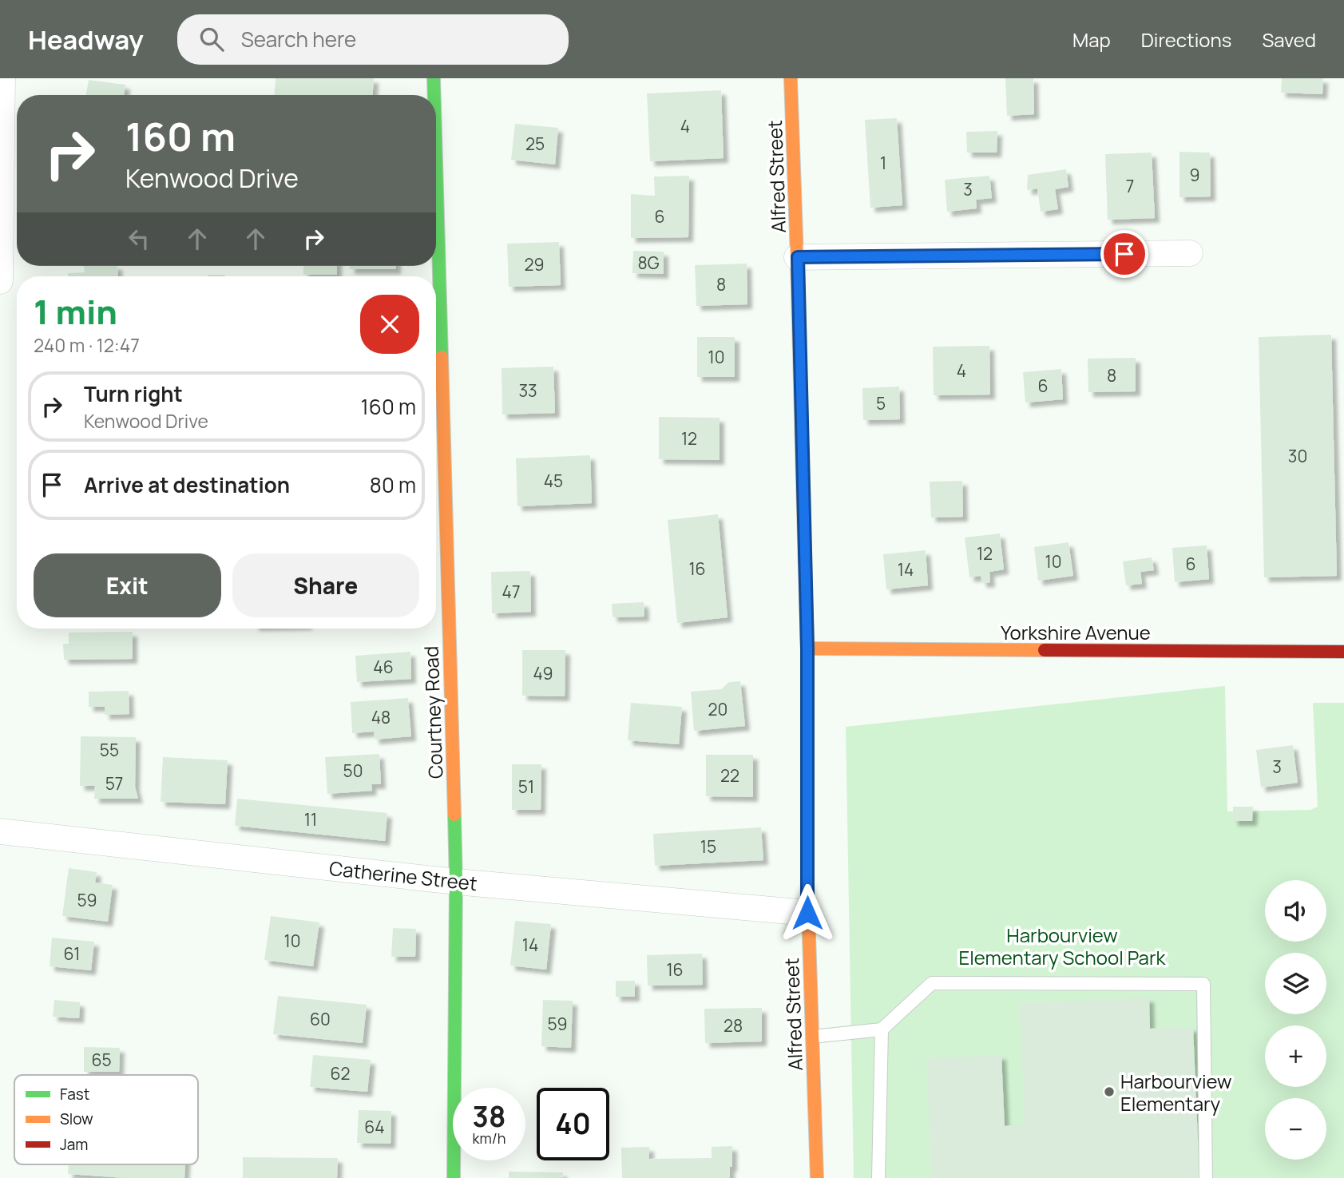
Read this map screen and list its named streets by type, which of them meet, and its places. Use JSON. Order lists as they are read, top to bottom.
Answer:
{
  "streets": {
    "street": [
      "Alfred Street",
      "Yorkshire Avenue",
      "Courtney Road",
      "Catherine Street"
    ]
  },
  "crossings": [
    ["Alfred Street", "Yorkshire Avenue"],
    ["Alfred Street", "Catherine Street"],
    ["Courtney Road", "Catherine Street"]
  ],
  "parks": ["Harbourview Elementary School Park"],
  "places": ["Harbourview Elementary"],
  "house_numbers": [
    "4",
    "25",
    "1",
    "9",
    "7",
    "3",
    "6",
    "8G",
    "29",
    "8",
    "10",
    "4",
    "8",
    "6",
    "33",
    "5",
    "12",
    "30",
    "45",
    "12",
    "10",
    "6",
    "16",
    "14",
    "47",
    "46",
    "49",
    "20",
    "48",
    "55",
    "3",
    "50",
    "22",
    "57",
    "51",
    "11",
    "15",
    "59",
    "10",
    "14",
    "61",
    "16",
    "60",
    "59",
    "28",
    "65",
    "62",
    "64"
  ],
  "legend": ["Fast", "Slow", "Jam"],
  "page": {
    "header": "Headway",
    "search": "Search here",
    "nav": ["Map", "Directions", "Saved"],
    "turn": ["160 m", "Kenwood Drive"],
    "heading": ["1 min", "240 m · 12:47"],
    "list": [
      {
        "name": "Turn right",
        "note": "Kenwood Drive",
        "value": "160 m"
      },
      {
        "name": "Arrive at destination",
        "value": "80 m"
      }
    ],
    "buttons": ["Exit", "Share"],
    "map_buttons": ["+", "−"],
    "speed": "38 km/h",
    "limit": "40"
  }
}
